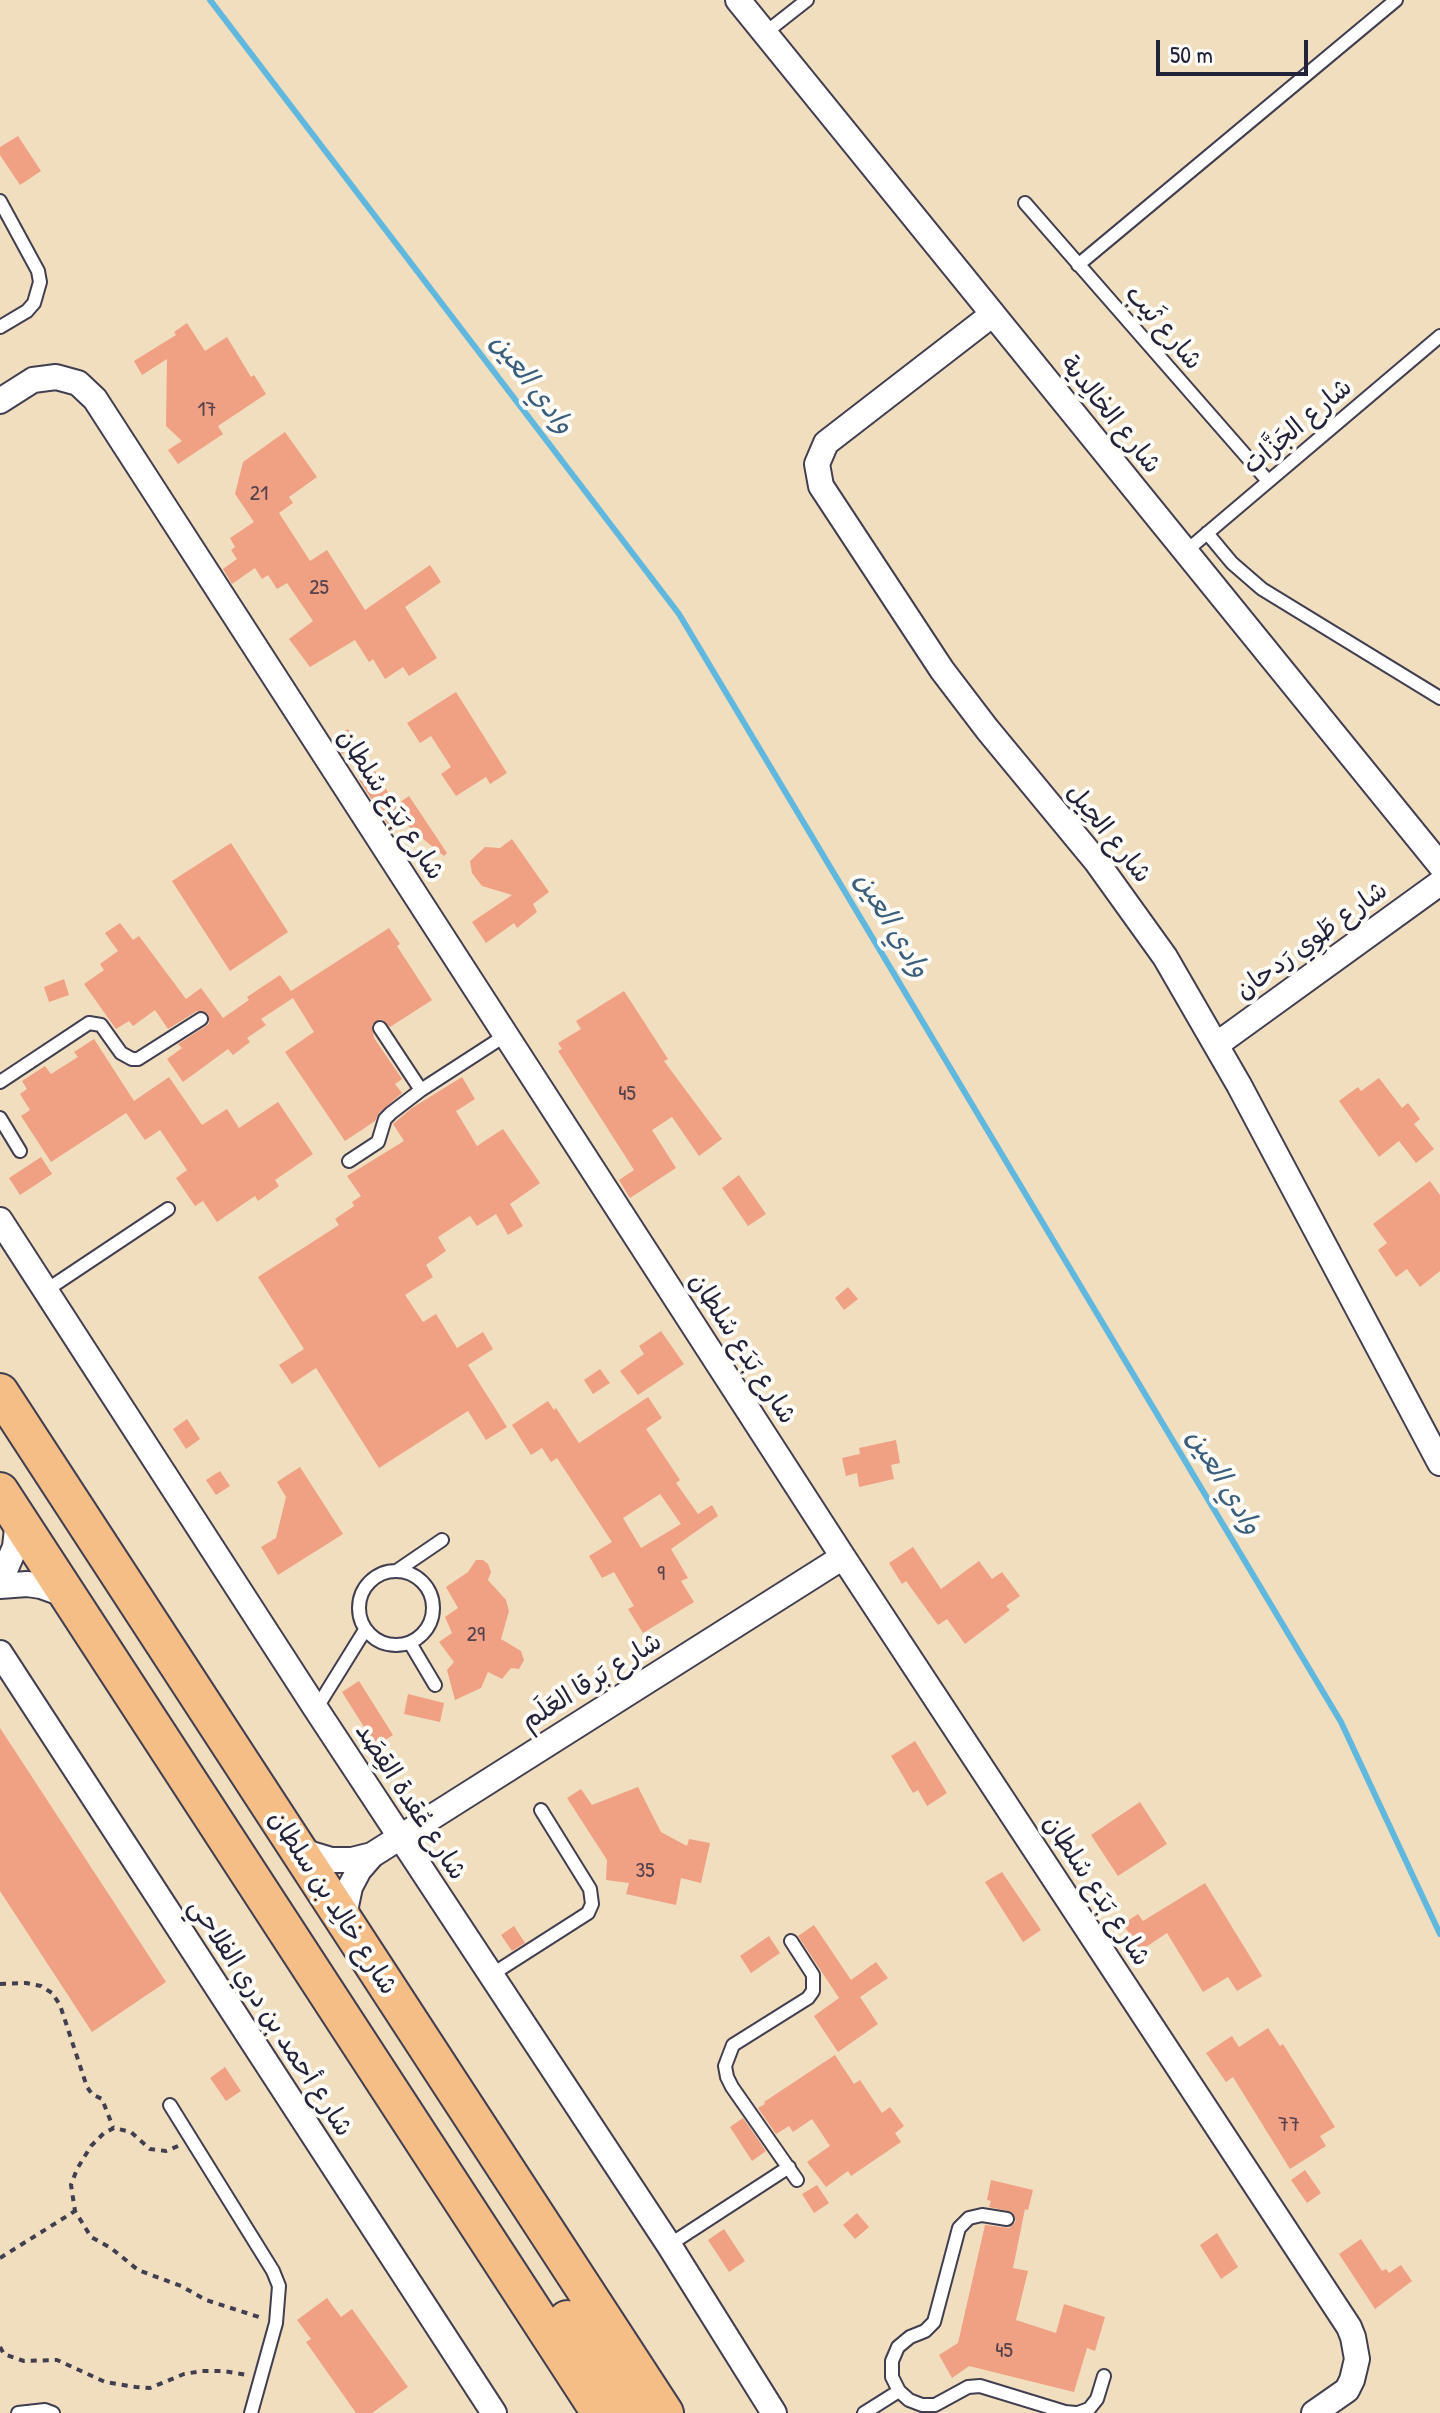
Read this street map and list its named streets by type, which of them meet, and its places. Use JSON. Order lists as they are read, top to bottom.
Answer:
{
  "streets": {
    "main road": ["شارع خالِد بن سلطان"],
    "street": [
      "شارع الخالِدية",
      "شارع بَدَع سُلطان",
      "شارع الحِيل",
      "شارع طَوِي رَدحان",
      "شارع بَرقا العَلَم",
      "شارع عُقدة القِصَد",
      "شارع أحمد بن دري الفلاحي"
    ],
    "lane": ["شارع ثَيب", "شارع الجَزَّات"]
  },
  "crossings": [
    ["شارع ثَيب", "شارع الجَزَّات"],
    ["شارع الخالِدية", "شارع الجَزَّات"],
    ["شارع الخالِدية", "شارع الحِيل"],
    ["شارع بَدَع سُلطان", "شارع بَرقا العَلَم"],
    ["شارع الحِيل", "شارع طَوِي رَدحان"],
    ["شارع بَرقا العَلَم", "شارع عُقدة القِصَد"],
    ["شارع بَرقا العَلَم", "شارع خالِد بن سلطان"]
  ],
  "water": ["وادي العين"],
  "house_numbers": [
    "17",
    "21",
    "25",
    "45",
    "9",
    "29",
    "35",
    "77",
    "45"
  ],
  "scale_bar": "50 m"
}
